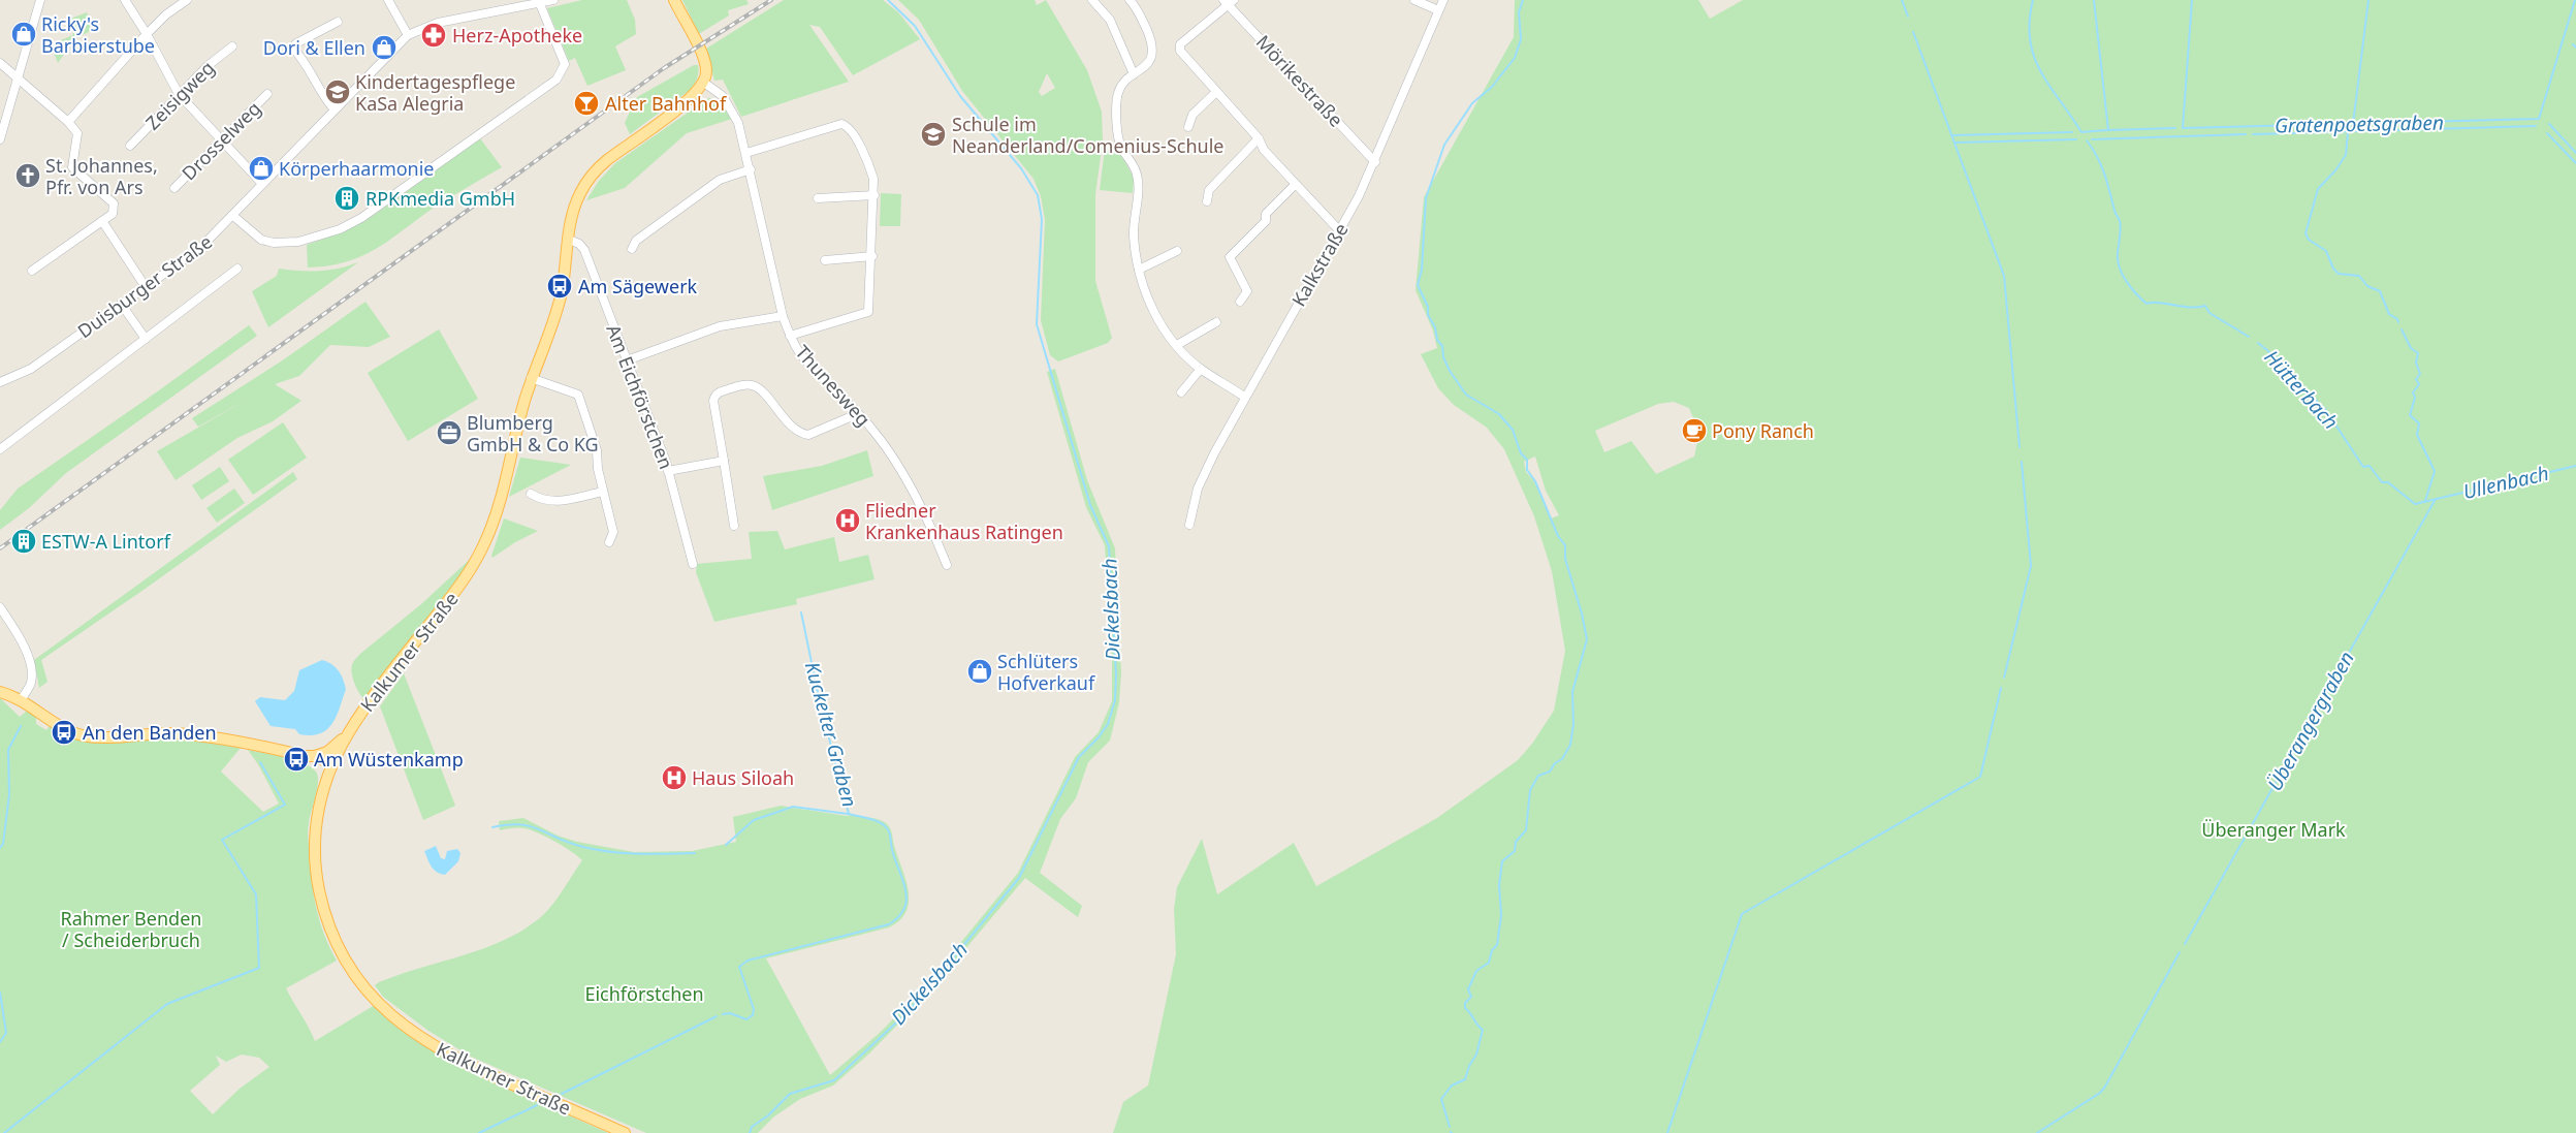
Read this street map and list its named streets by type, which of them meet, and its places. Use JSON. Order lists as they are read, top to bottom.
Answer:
{
  "streets": {
    "main road": ["Kalkumer Straße"],
    "street": [
      "Mörikestraße",
      "Zeisigweg",
      "Drosselweg",
      "Kalkstraße",
      "Duisburger Straße",
      "Thunesweg",
      "Am Eichförstchen"
    ]
  },
  "crossings": [
    ["Mörikestraße", "Kalkstraße"],
    ["Thunesweg", "Kalkumer Straße"],
    ["Am Eichförstchen", "Kalkumer Straße"]
  ],
  "water": [
    "Gratenpoetsgraben",
    "Hütterbach",
    "Ullenbach",
    "Dickelsbach",
    "Überangergraben",
    "Kuckelter Graben"
  ],
  "parks": ["Überanger Mark", "Rahmer Benden / Scheiderbruch", "Eichförstchen"],
  "places": {
    "shop": [
      "Ricky's Barbierstube",
      "Dori & Ellen",
      "Körperhaarmonie",
      "Schlüters Hofverkauf"
    ],
    "pharmacy": ["Herz-Apotheke"],
    "school or university": ["Kindertagespflege KaSa Alegria", "Schule im Neanderland/Comenius-Schule"],
    "bar": ["Alter Bahnhof"],
    "church": ["St. Johannes, Pfr. von Ars"],
    "building": ["RPKmedia GmbH", "ESTW-A Lintorf"],
    "bus stop": ["Am Sägewerk", "An den Banden", "Am Wüstenkamp"],
    "cafe": ["Pony Ranch"],
    "office": ["Blumberg GmbH & Co KG"],
    "hospital": ["Fliedner Krankenhaus Ratingen", "Haus Siloah"]
  }
}
